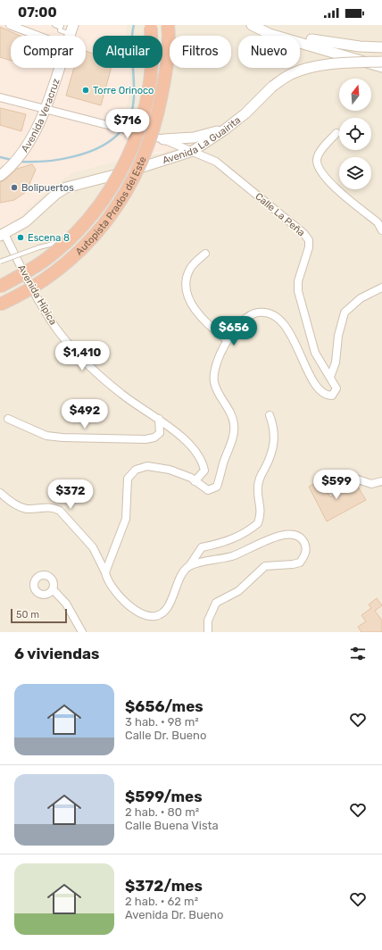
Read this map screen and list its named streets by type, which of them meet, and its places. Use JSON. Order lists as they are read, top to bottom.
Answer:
{
  "streets": {
    "highway": ["Autopista Prados del Este"],
    "street": [
      "Avenida Veracruz",
      "Avenida La Guairita",
      "Calle La Peña",
      "Avenida Hípica"
    ]
  },
  "crossings": [
    ["Avenida Veracruz", "Calle La Peña"],
    ["Avenida La Guairita", "Calle La Peña"],
    ["Avenida La Guairita", "Avenida Hípica"]
  ],
  "places": ["Torre Orinoco", "Bolipuertos", "Escena 8"],
  "scale_bar": "50 m",
  "north": "top",
  "page": {
    "status": "07:00",
    "chip": [
      "Comprar",
      "Alquilar",
      "Filtros",
      "Nuevo"
    ],
    "price": [
      "$716",
      "$656",
      "$1,410",
      "$492",
      "$599",
      "$372"
    ],
    "scale": "50 m",
    "heading": "6 viviendas",
    "list": [
      {
        "name": "$656/mes",
        "note": "3 hab. · 98 m² · Calle Dr. Bueno"
      },
      {
        "name": "$599/mes",
        "note": "2 hab. · 80 m² · Calle Buena Vista"
      },
      {
        "name": "$372/mes",
        "note": "2 hab. · 62 m² · Avenida Dr. Bueno"
      }
    ]
  }
}
